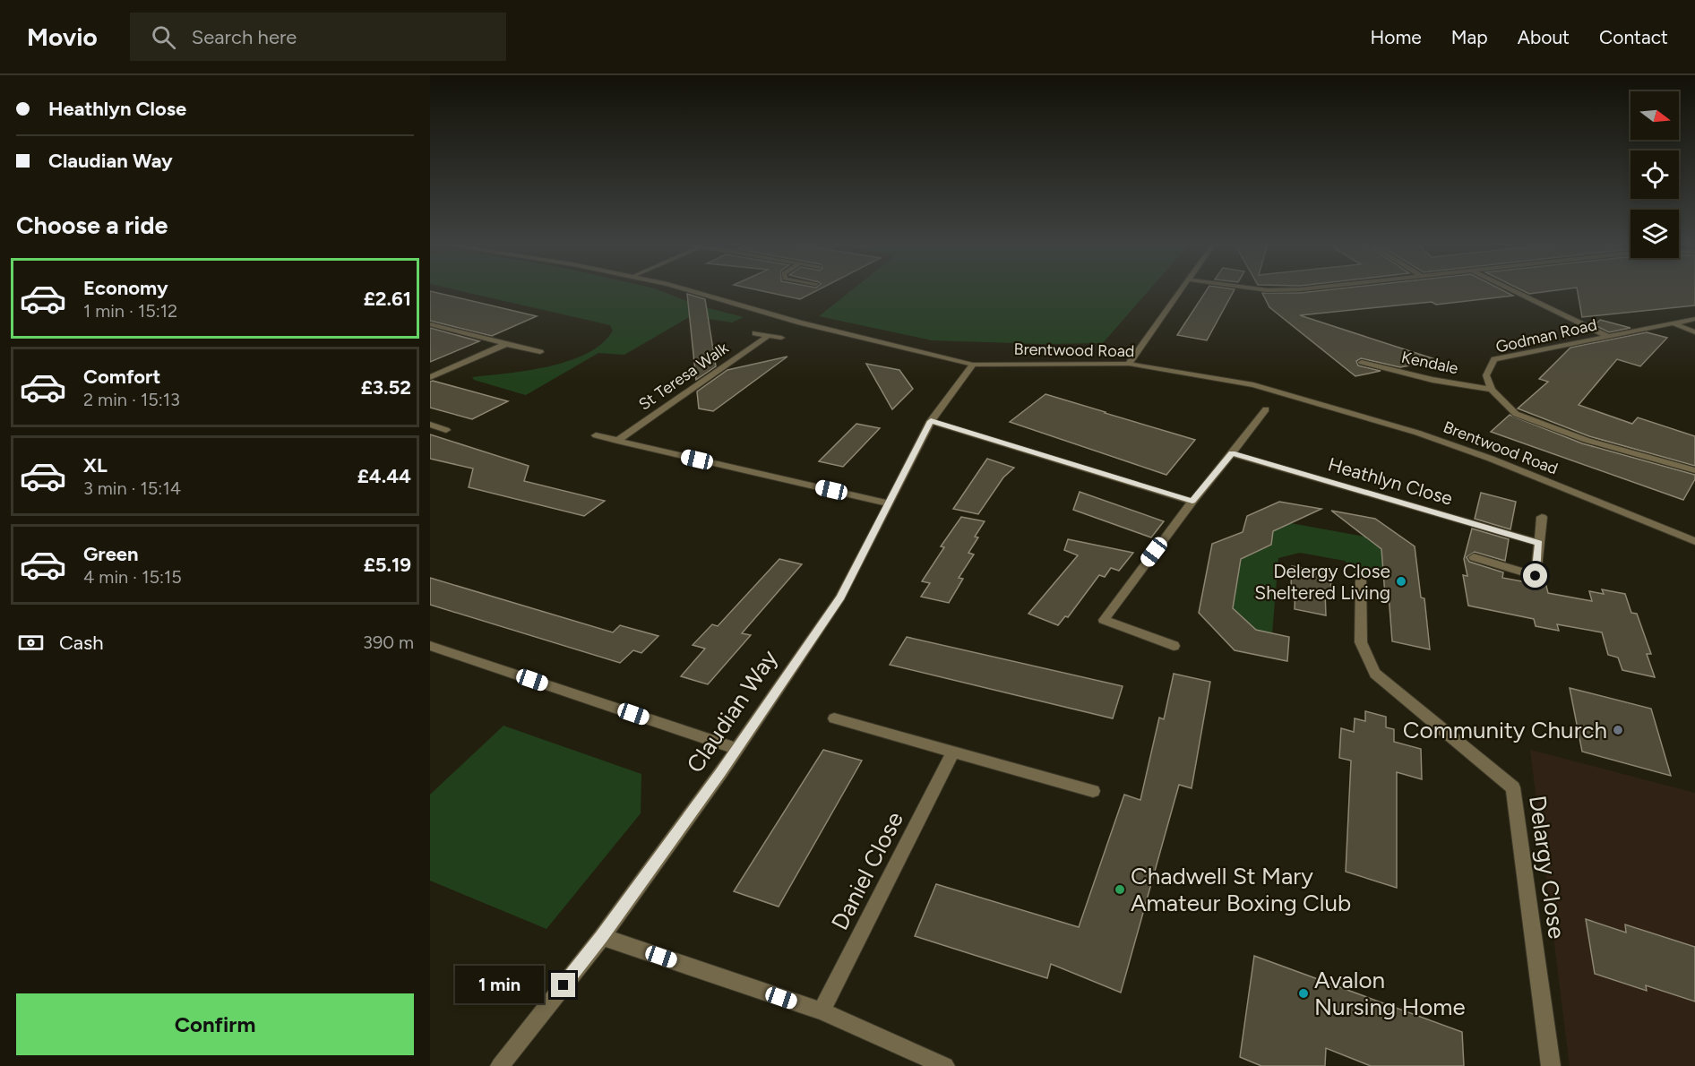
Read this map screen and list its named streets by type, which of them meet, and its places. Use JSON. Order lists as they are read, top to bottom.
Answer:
{
  "streets": {
    "street": [
      "Godman Road",
      "Brentwood Road",
      "Kendale",
      "St Teresa Walk",
      "Heathlyn Close",
      "Claudian Way",
      "Delargy Close",
      "Daniel Close"
    ]
  },
  "crossings": [
    ["Godman Road", "Kendale"],
    ["Brentwood Road", "Claudian Way"]
  ],
  "places": [
    "Delergy Close Sheltered Living",
    "Community Church",
    "Chadwell St Mary Amateur Boxing Club",
    "Avalon Nursing Home"
  ],
  "north": "right",
  "page": {
    "header": "Movio",
    "search": "Search here",
    "nav": [
      "Home",
      "Map",
      "About",
      "Contact"
    ],
    "banner": ["Heathlyn Close", "Claudian Way"],
    "heading": "Choose a ride",
    "list": [
      {
        "name": "Economy",
        "note": "1 min · 15:12",
        "value": "£2.61"
      },
      {
        "name": "Comfort",
        "note": "2 min · 15:13",
        "value": "£3.52"
      },
      {
        "name": "XL",
        "note": "3 min · 15:14",
        "value": "£4.44"
      },
      {
        "name": "Green",
        "note": "4 min · 15:15",
        "value": "£5.19"
      }
    ],
    "pay": ["Cash", "390 m"],
    "bubble": "1 min",
    "buttons": "Confirm"
  }
}
